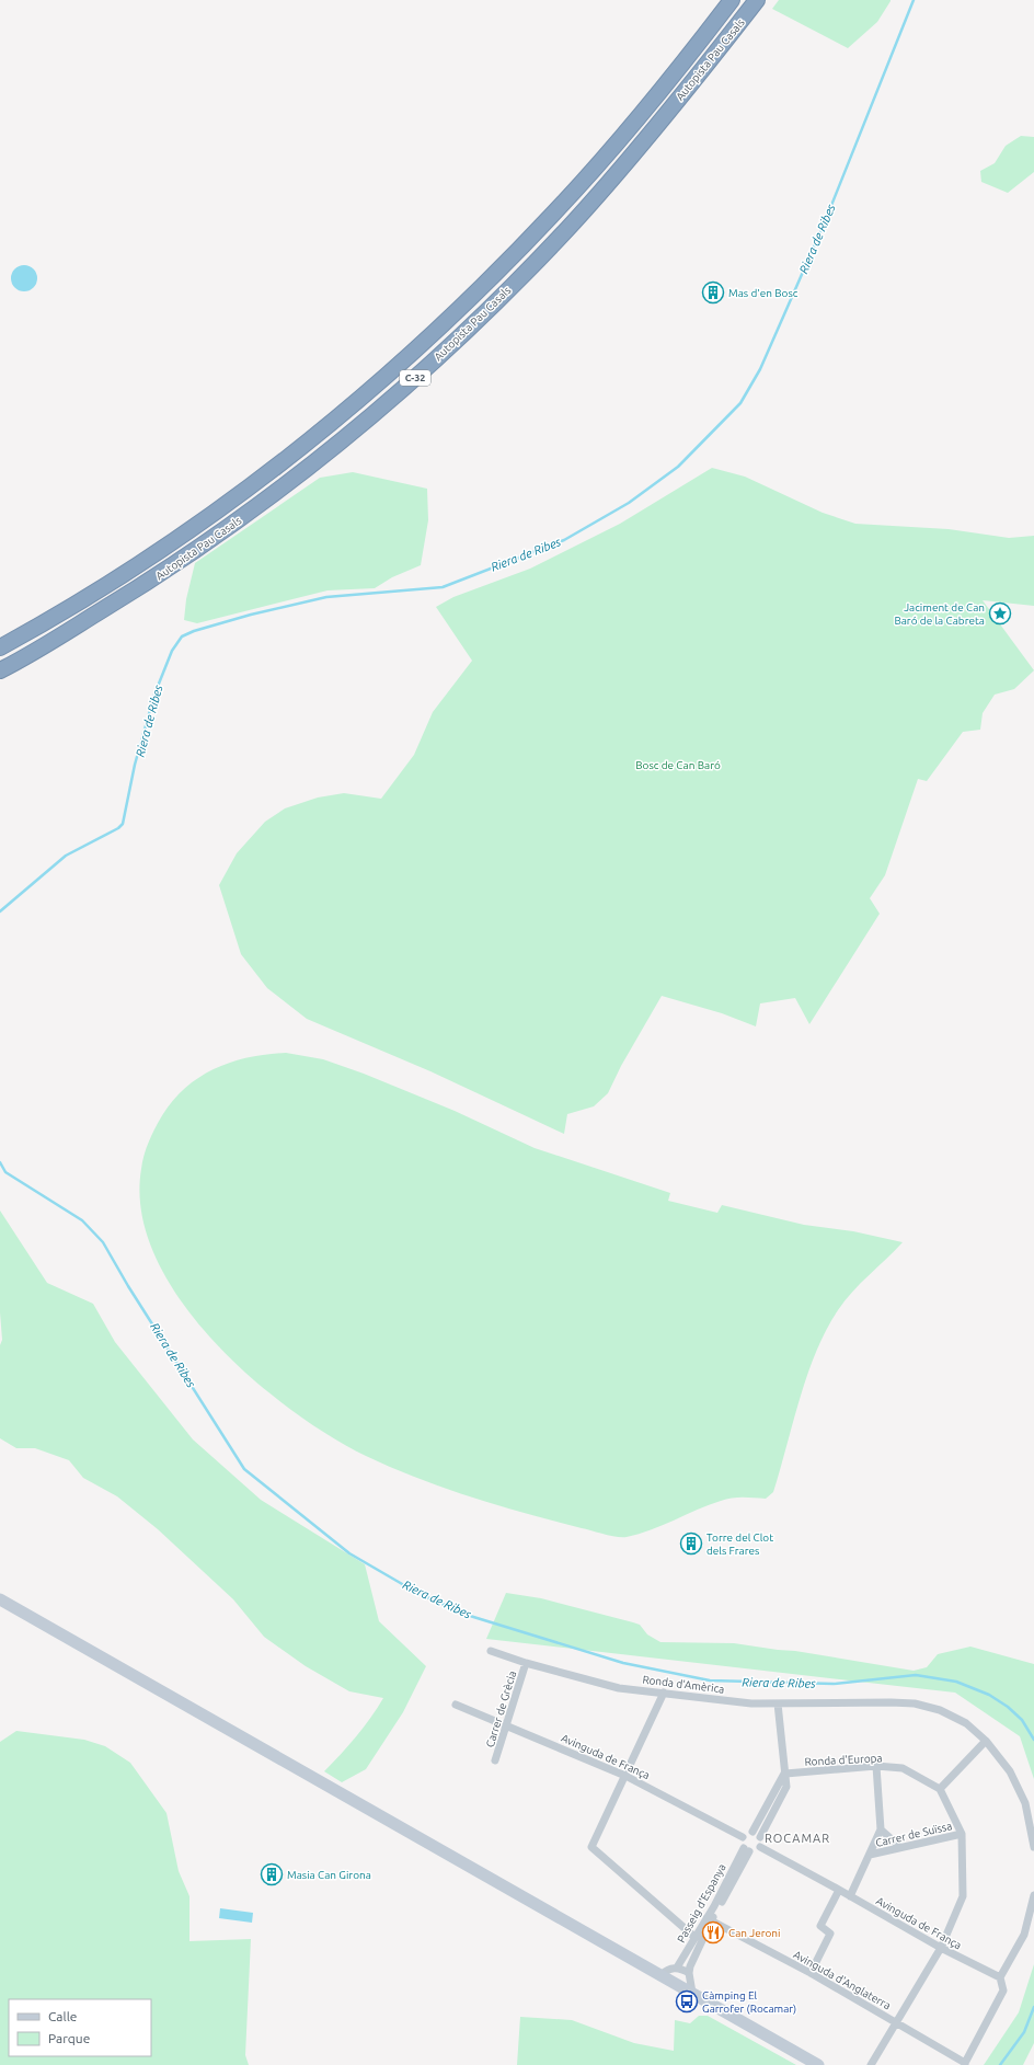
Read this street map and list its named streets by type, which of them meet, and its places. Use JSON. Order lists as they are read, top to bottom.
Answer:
{
  "streets": {
    "highway": ["Autopista Pau Casals", "C-32"],
    "street": [
      "Ronda d'Amèrica",
      "Carrer de Grècia",
      "Avinguda de França",
      "Ronda d'Europa",
      "Carrer de Suïssa",
      "Passeig d'Espanya",
      "Avinguda d'Anglaterra"
    ]
  },
  "crossings": [
    ["Ronda d'Amèrica", "Carrer de Grècia"],
    ["Carrer de Grècia", "Avinguda de França"],
    ["Avinguda de França", "Passeig d'Espanya"],
    ["Passeig d'Espanya", "Avinguda d'Anglaterra"]
  ],
  "districts": ["ROCAMAR"],
  "water": ["Riera de Ribes"],
  "parks": ["Bosc de Can Baró"],
  "places": {
    "building": ["Mas d'en Bosc", "Torre del Clot dels Frares", "Masia Can Girona"],
    "place": ["Jaciment de Can Baró de la Cabreta"],
    "restaurant": ["Can Jeroni"],
    "bus stop": ["Càmping El Garrofer (Rocamar)"]
  },
  "legend": ["Calle", "Parque"]
}
